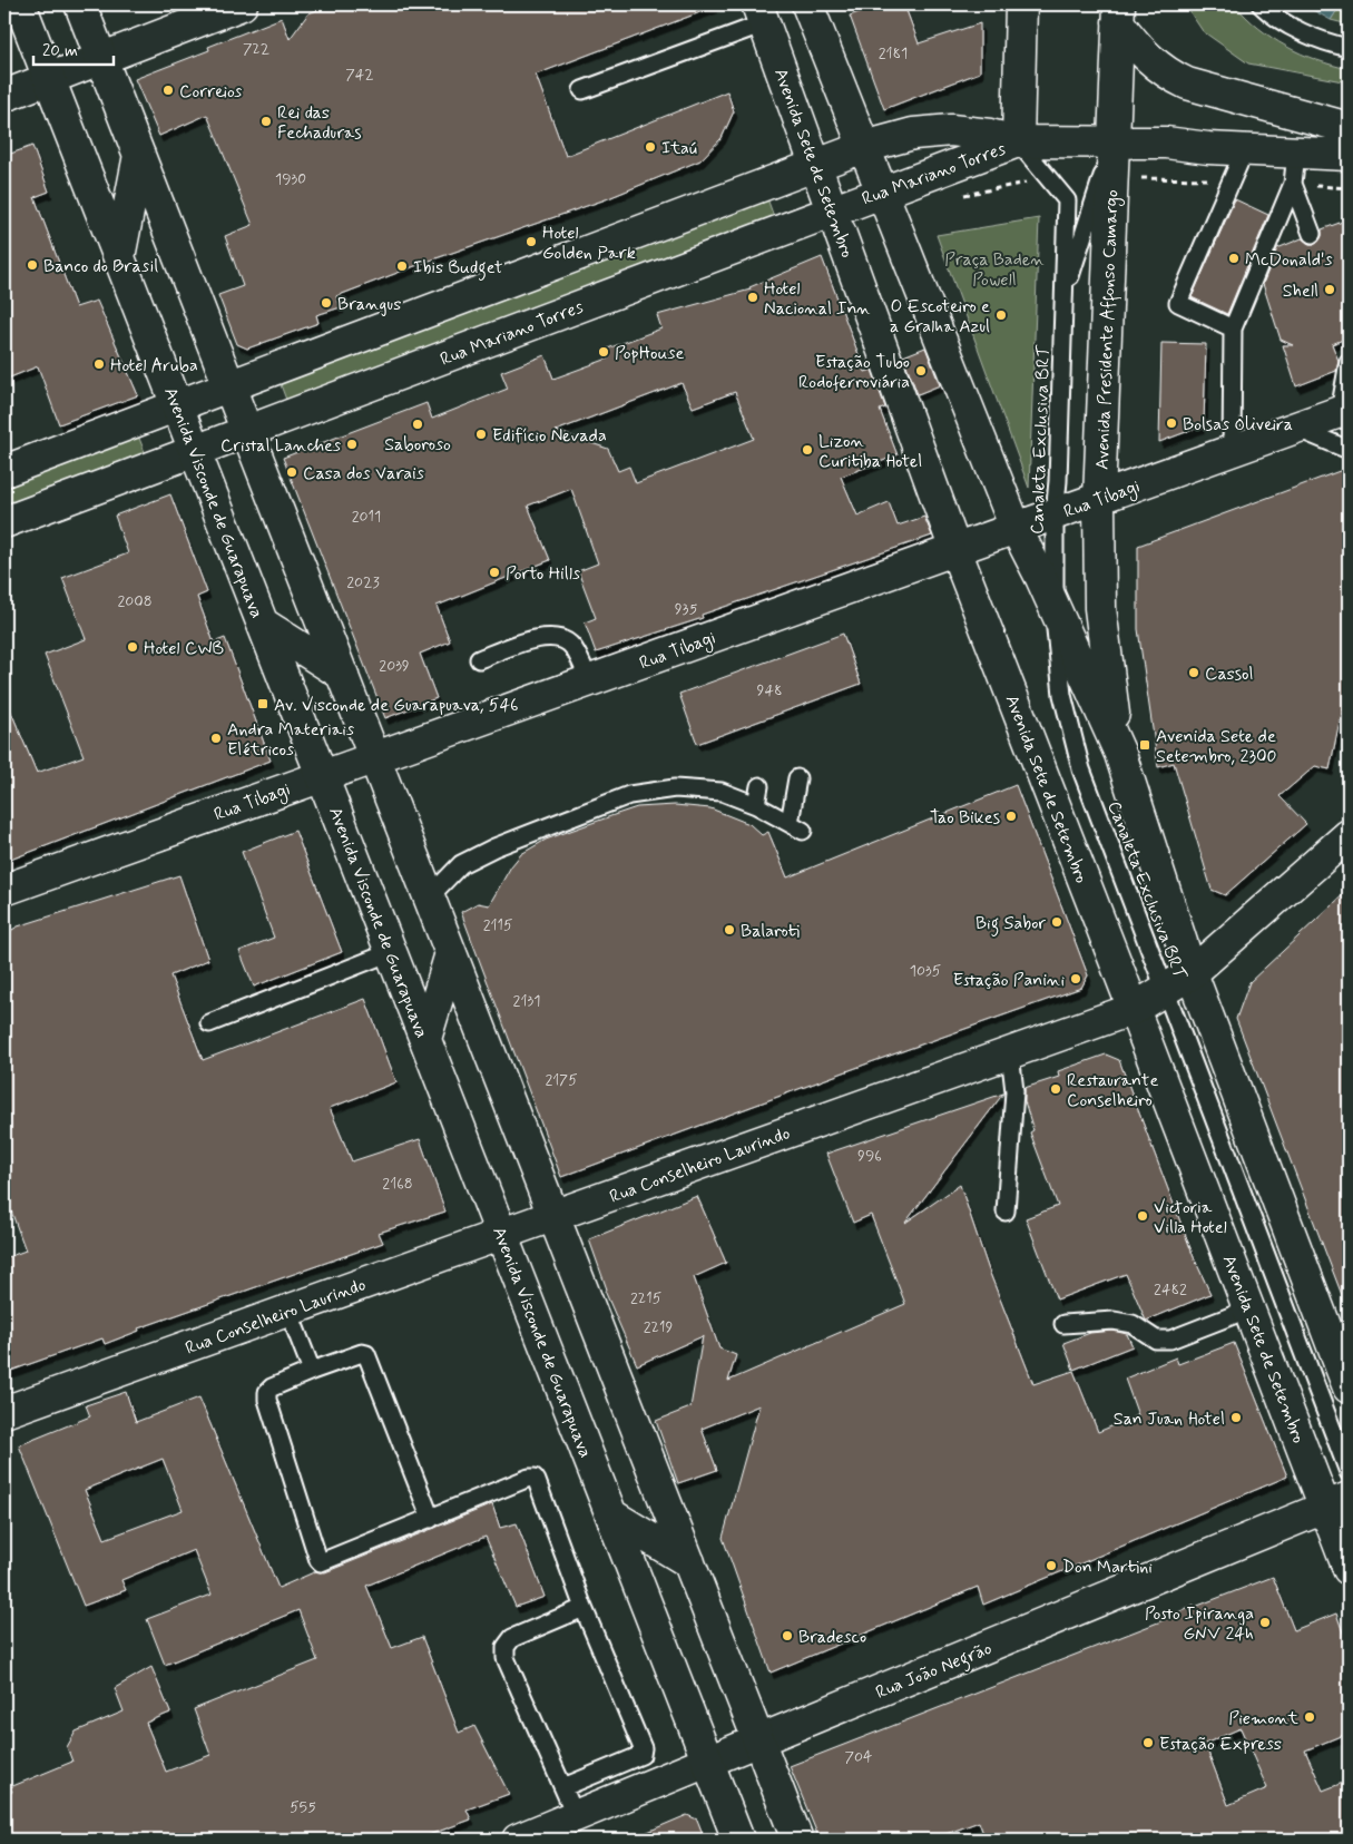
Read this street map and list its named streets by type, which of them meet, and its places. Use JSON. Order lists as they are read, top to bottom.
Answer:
{
  "streets": {
    "main road": [
      "Avenida Sete de Setembro",
      "Rua Mariano Torres",
      "Avenida Presidente Affonso Camargo",
      "Rua Tibagi",
      "Avenida Visconde de Guarapuava",
      "Rua Conselheiro Laurindo",
      "Rua João Negrão"
    ],
    "lane": ["Canaleta Exclusiva BRT"]
  },
  "crossings": [
    ["Avenida Sete de Setembro", "Rua Mariano Torres"],
    ["Avenida Sete de Setembro", "Rua Tibagi"],
    ["Avenida Sete de Setembro", "Rua Conselheiro Laurindo"],
    ["Avenida Sete de Setembro", "Rua João Negrão"],
    ["Rua Mariano Torres", "Avenida Presidente Affonso Camargo"],
    ["Rua Mariano Torres", "Canaleta Exclusiva BRT"],
    ["Rua Mariano Torres", "Avenida Visconde de Guarapuava"],
    ["Avenida Presidente Affonso Camargo", "Canaleta Exclusiva BRT"],
    ["Avenida Presidente Affonso Camargo", "Rua Tibagi"],
    ["Canaleta Exclusiva BRT", "Rua Tibagi"],
    ["Canaleta Exclusiva BRT", "Rua Conselheiro Laurindo"],
    ["Rua Tibagi", "Avenida Visconde de Guarapuava"],
    ["Avenida Visconde de Guarapuava", "Rua Conselheiro Laurindo"],
    ["Avenida Visconde de Guarapuava", "Rua João Negrão"]
  ],
  "parks": ["Praça Baden Powell"],
  "places": {
    "other": [
      "Correios",
      "Rei das Fechaduras",
      "Itaú",
      "Hotel Golden Park",
      "McDonald's",
      "Banco do Brasil",
      "Ibis Budget",
      "Shell",
      "Hotel Nacional Inn",
      "Brangus",
      "O Escoteiro e a Gralha Azul",
      "PopHouse",
      "Hotel Aruba",
      "Estação Tubo Rodoferroviária",
      "Bolsas Oliveira",
      "Saboroso",
      "Edifício Nevada",
      "Cristal Lanches",
      "Lizon Curitiba Hotel",
      "Casa dos Varais",
      "Porto Hills",
      "Hotel CWB",
      "Cassol",
      "Andra Materiais Elétricos",
      "Tao Bikes",
      "Big Sabor",
      "Balaroti",
      "Estação Panini",
      "Restaurante Conselheiro",
      "Victoria Villa Hotel",
      "San Juan Hotel",
      "Don Martini",
      "Posto Ipiranga GNV 24h",
      "Bradesco",
      "Piemont",
      "Estação Express"
    ],
    "transit": ["Av. Visconde de Guarapuava, 546", "Avenida Sete de Setembro, 2300"]
  },
  "house_numbers": [
    "722",
    "2181",
    "742",
    "1930",
    "2011",
    "2023",
    "2008",
    "935",
    "2039",
    "948",
    "2115",
    "1035",
    "2131",
    "2175",
    "996",
    "2168",
    "2482",
    "2215",
    "2219",
    "704",
    "555"
  ],
  "scale_bar": "20 m"
}
